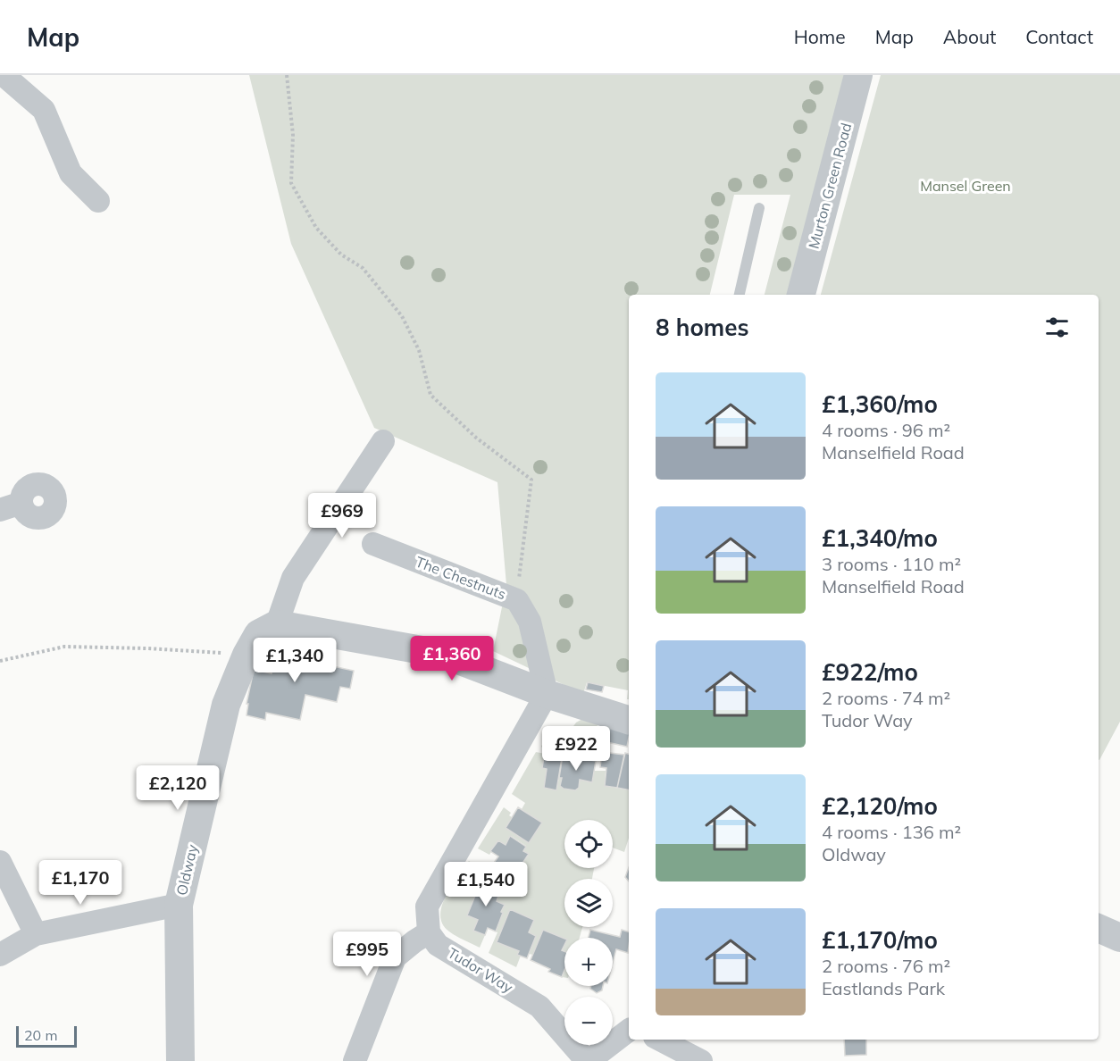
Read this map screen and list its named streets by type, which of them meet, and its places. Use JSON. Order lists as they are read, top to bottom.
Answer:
{
  "streets": {
    "street": [
      "Murton Green Road",
      "The Chestnuts",
      "Oldway",
      "Tudor Way"
    ]
  },
  "parks": ["Mansel Green"],
  "scale_bar": "20 m",
  "page": {
    "header": "Map",
    "nav": [
      "Home",
      "Map",
      "About",
      "Contact"
    ],
    "heading": "8 homes",
    "list": [
      {
        "name": "£1,360/mo",
        "note": "4 rooms · 96 m² · Manselfield Road"
      },
      {
        "name": "£1,340/mo",
        "note": "3 rooms · 110 m² · Manselfield Road"
      },
      {
        "name": "£922/mo",
        "note": "2 rooms · 74 m² · Tudor Way"
      },
      {
        "name": "£2,120/mo",
        "note": "4 rooms · 136 m² · Oldway"
      },
      {
        "name": "£1,170/mo",
        "note": "2 rooms · 76 m² · Eastlands Park"
      }
    ],
    "price": [
      "£969",
      "£1,360",
      "£1,340",
      "£922",
      "£2,120",
      "£1,170",
      "£1,540",
      "£995"
    ],
    "map_buttons": ["+", "−"],
    "scale": "20 m"
  }
}
